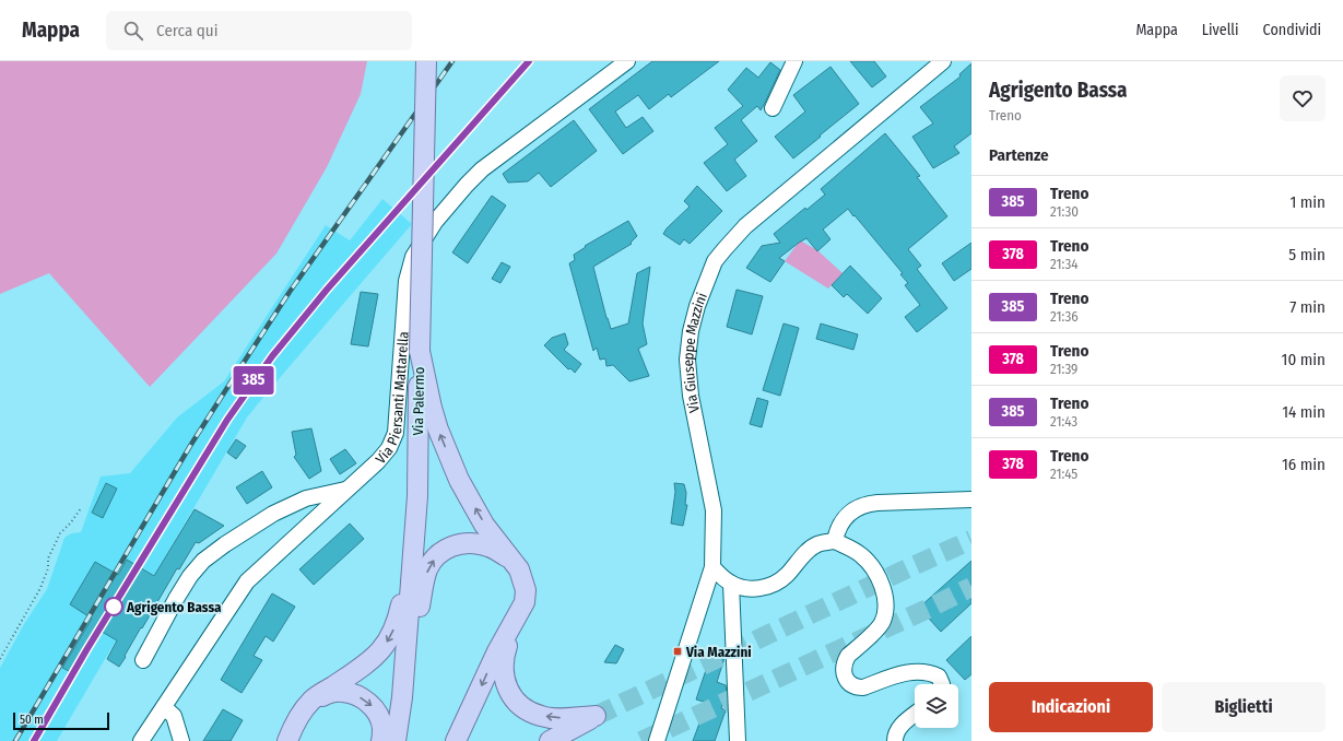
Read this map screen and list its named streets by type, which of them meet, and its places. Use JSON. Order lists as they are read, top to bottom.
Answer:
{
  "streets": {
    "main road": ["Via Palermo"],
    "street": ["Via Giuseppe Mazzini", "Via Piersanti Mattarella"]
  },
  "places": {
    "other": ["Agrigento Bassa"],
    "transit": ["Via Mazzini"]
  },
  "scale_bar": "50 m",
  "page": {
    "header": "Mappa",
    "search": "Cerca qui",
    "nav": ["Mappa", "Livelli", "Condividi"],
    "on_map": "385",
    "heading": [
      ["Agrigento Bassa", "Treno"],
      "Partenze"
    ],
    "list": [
      {
        "mark": "385",
        "name": "Treno",
        "note": "21:30",
        "value": "1 min"
      },
      {
        "mark": "378",
        "name": "Treno",
        "note": "21:34",
        "value": "5 min"
      },
      {
        "mark": "385",
        "name": "Treno",
        "note": "21:36",
        "value": "7 min"
      },
      {
        "mark": "378",
        "name": "Treno",
        "note": "21:39",
        "value": "10 min"
      },
      {
        "mark": "385",
        "name": "Treno",
        "note": "21:43",
        "value": "14 min"
      },
      {
        "mark": "378",
        "name": "Treno",
        "note": "21:45",
        "value": "16 min"
      }
    ],
    "buttons": ["Indicazioni", "Biglietti"],
    "scale": "50 m"
  }
}
